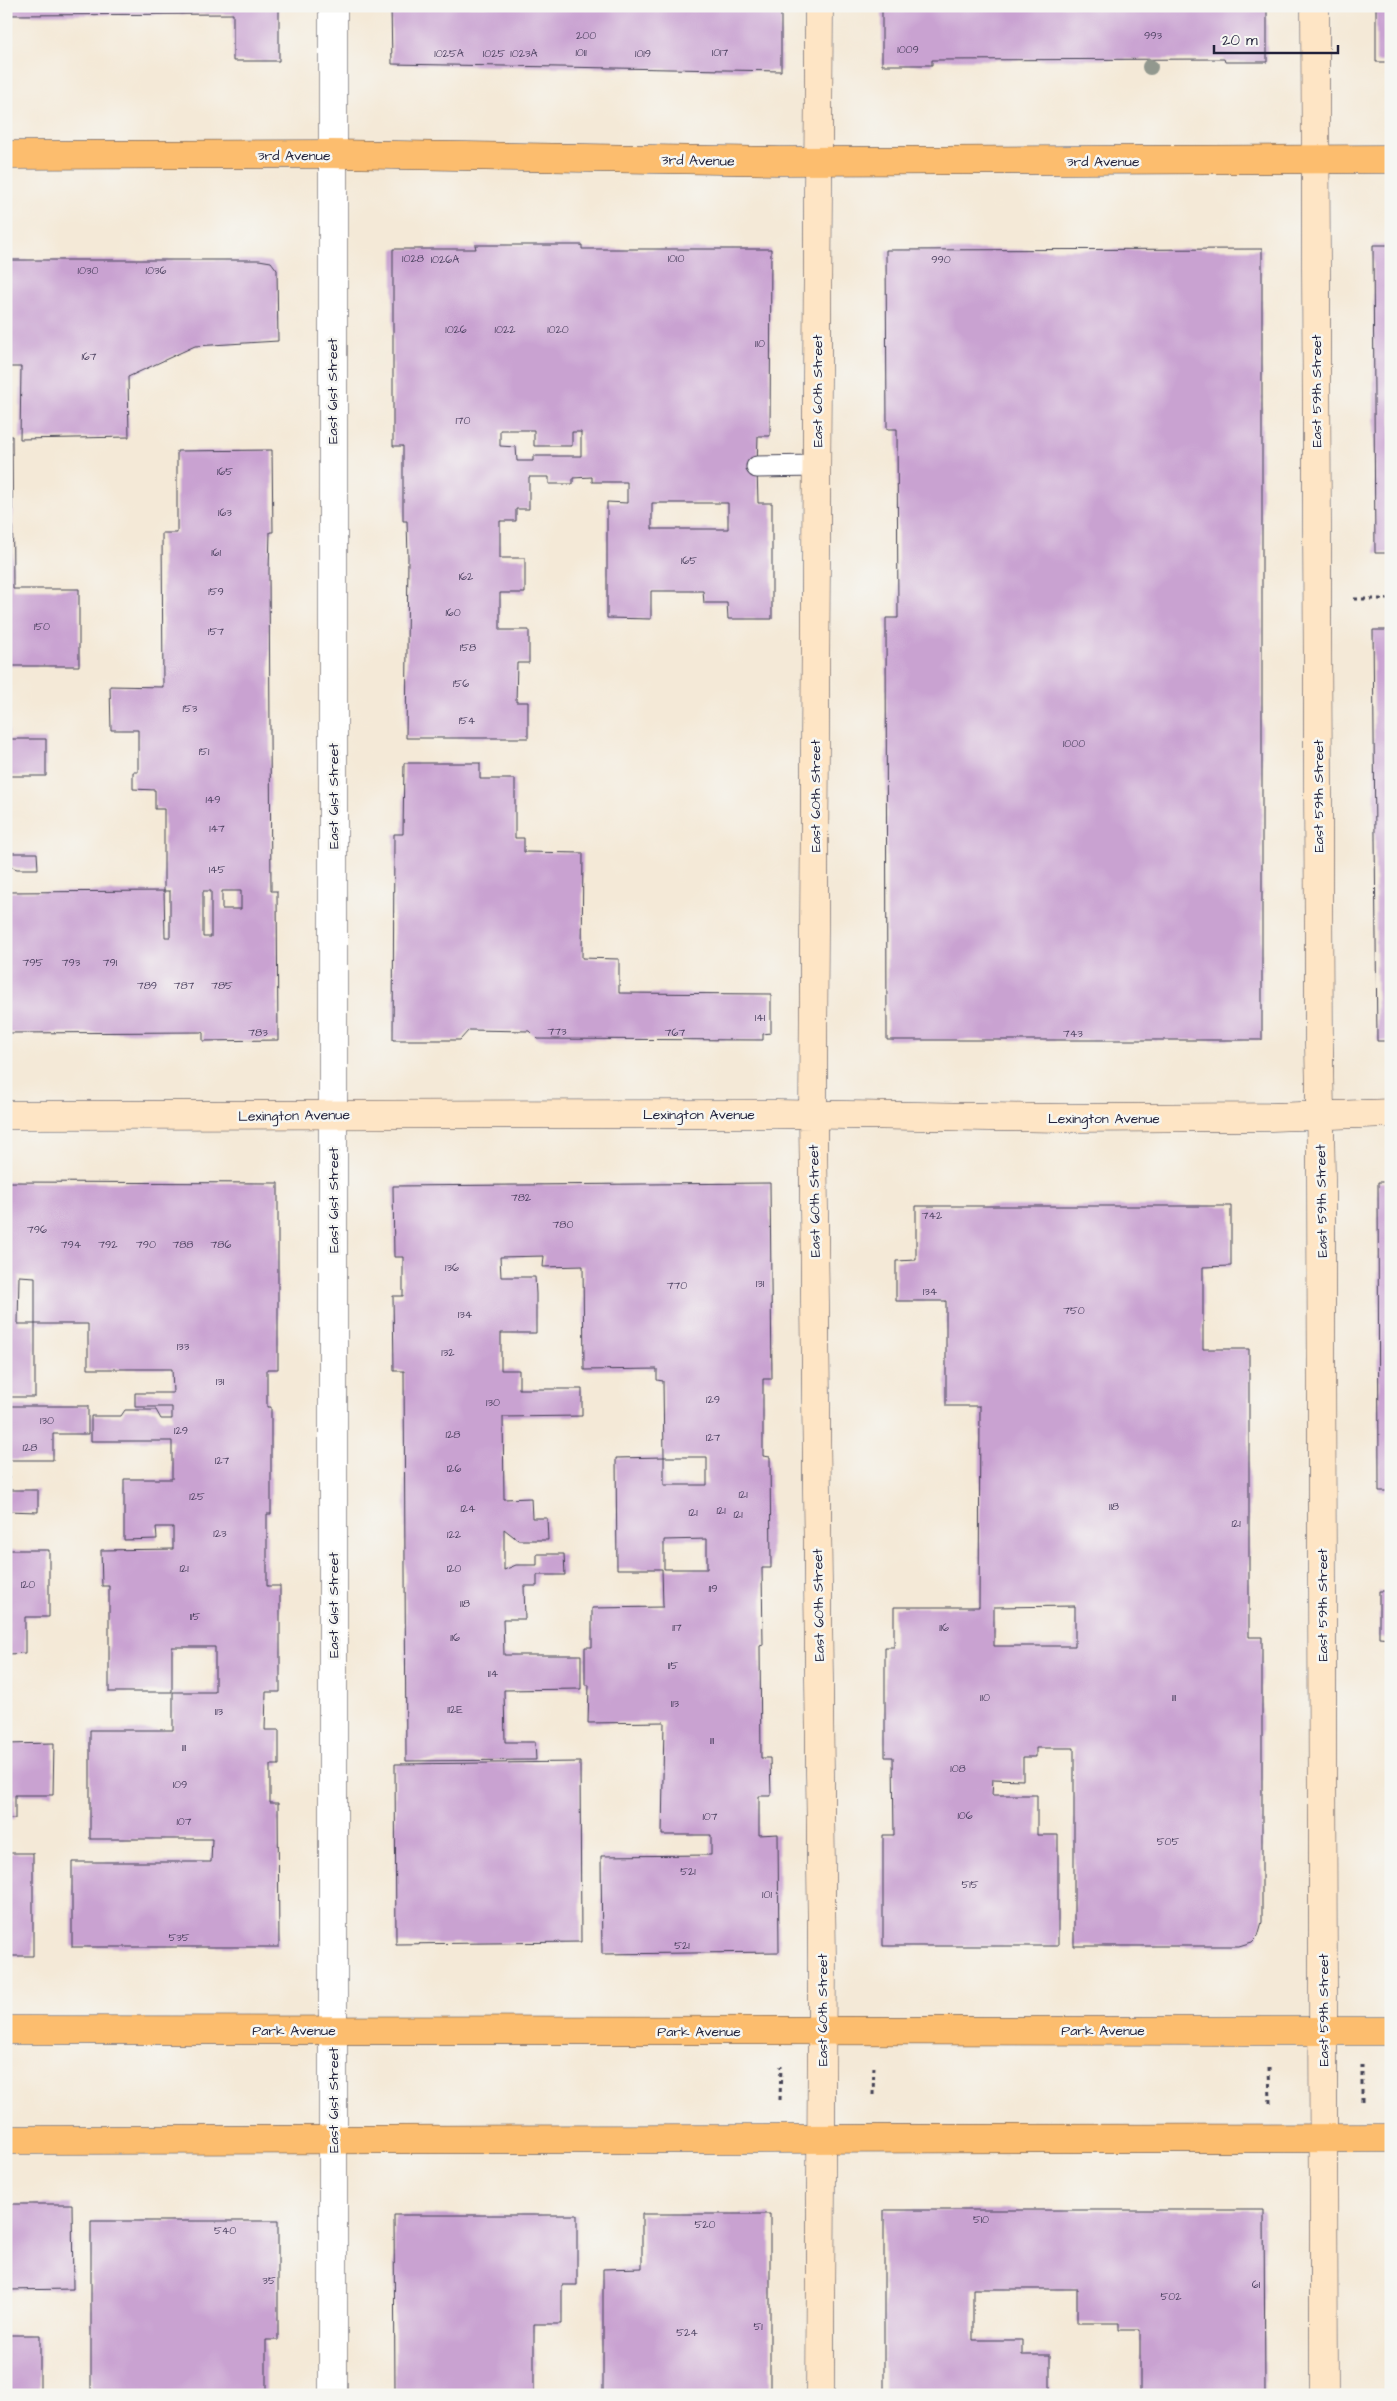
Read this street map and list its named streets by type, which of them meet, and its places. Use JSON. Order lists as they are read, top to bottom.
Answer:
{
  "streets": {
    "main road": [
      "3rd Avenue",
      "East 60th Street",
      "East 59th Street",
      "Lexington Avenue",
      "Park Avenue"
    ],
    "street": ["East 61st Street"]
  },
  "crossings": [
    ["3rd Avenue", "East 61st Street"],
    ["3rd Avenue", "East 60th Street"],
    ["3rd Avenue", "East 59th Street"],
    ["East 61st Street", "Lexington Avenue"],
    ["East 61st Street", "Park Avenue"],
    ["East 60th Street", "Lexington Avenue"],
    ["East 60th Street", "Park Avenue"],
    ["East 59th Street", "Lexington Avenue"],
    ["East 59th Street", "Park Avenue"]
  ],
  "house_numbers": [
    "200",
    "993",
    "1009",
    "1011",
    "1017",
    "1025A",
    "1025",
    "1023A",
    "1019",
    "1028",
    "1010",
    "1026A",
    "990",
    "1030",
    "1036",
    "1026",
    "1022",
    "1020",
    "110",
    "167",
    "170",
    "165",
    "163",
    "161",
    "165",
    "162",
    "159",
    "160",
    "150",
    "157",
    "158",
    "156",
    "153",
    "154",
    "1000",
    "151",
    "149",
    "147",
    "145",
    "795",
    "793",
    "791",
    "789",
    "787",
    "785",
    "141",
    "773",
    "783",
    "767",
    "743",
    "782",
    "742",
    "780",
    "796",
    "794",
    "792",
    "790",
    "788",
    "786",
    "136",
    "131",
    "770",
    "134",
    "750",
    "134",
    "133",
    "132",
    "131",
    "129",
    "130",
    "130",
    "129",
    "128",
    "127",
    "128",
    "127",
    "126",
    "121",
    "125",
    "118",
    "124",
    "121",
    "121",
    "121",
    "121",
    "123",
    "122",
    "121",
    "120",
    "120",
    "119",
    "118",
    "115",
    "117",
    "116",
    "116",
    "115",
    "114",
    "110",
    "111",
    "113",
    "112E",
    "113",
    "111",
    "111",
    "108",
    "109",
    "106",
    "107",
    "107",
    "505",
    "521",
    "515",
    "101",
    "535",
    "521",
    "510",
    "520",
    "540",
    "35",
    "61",
    "502",
    "51",
    "524"
  ],
  "scale_bar": "20 m"
}
